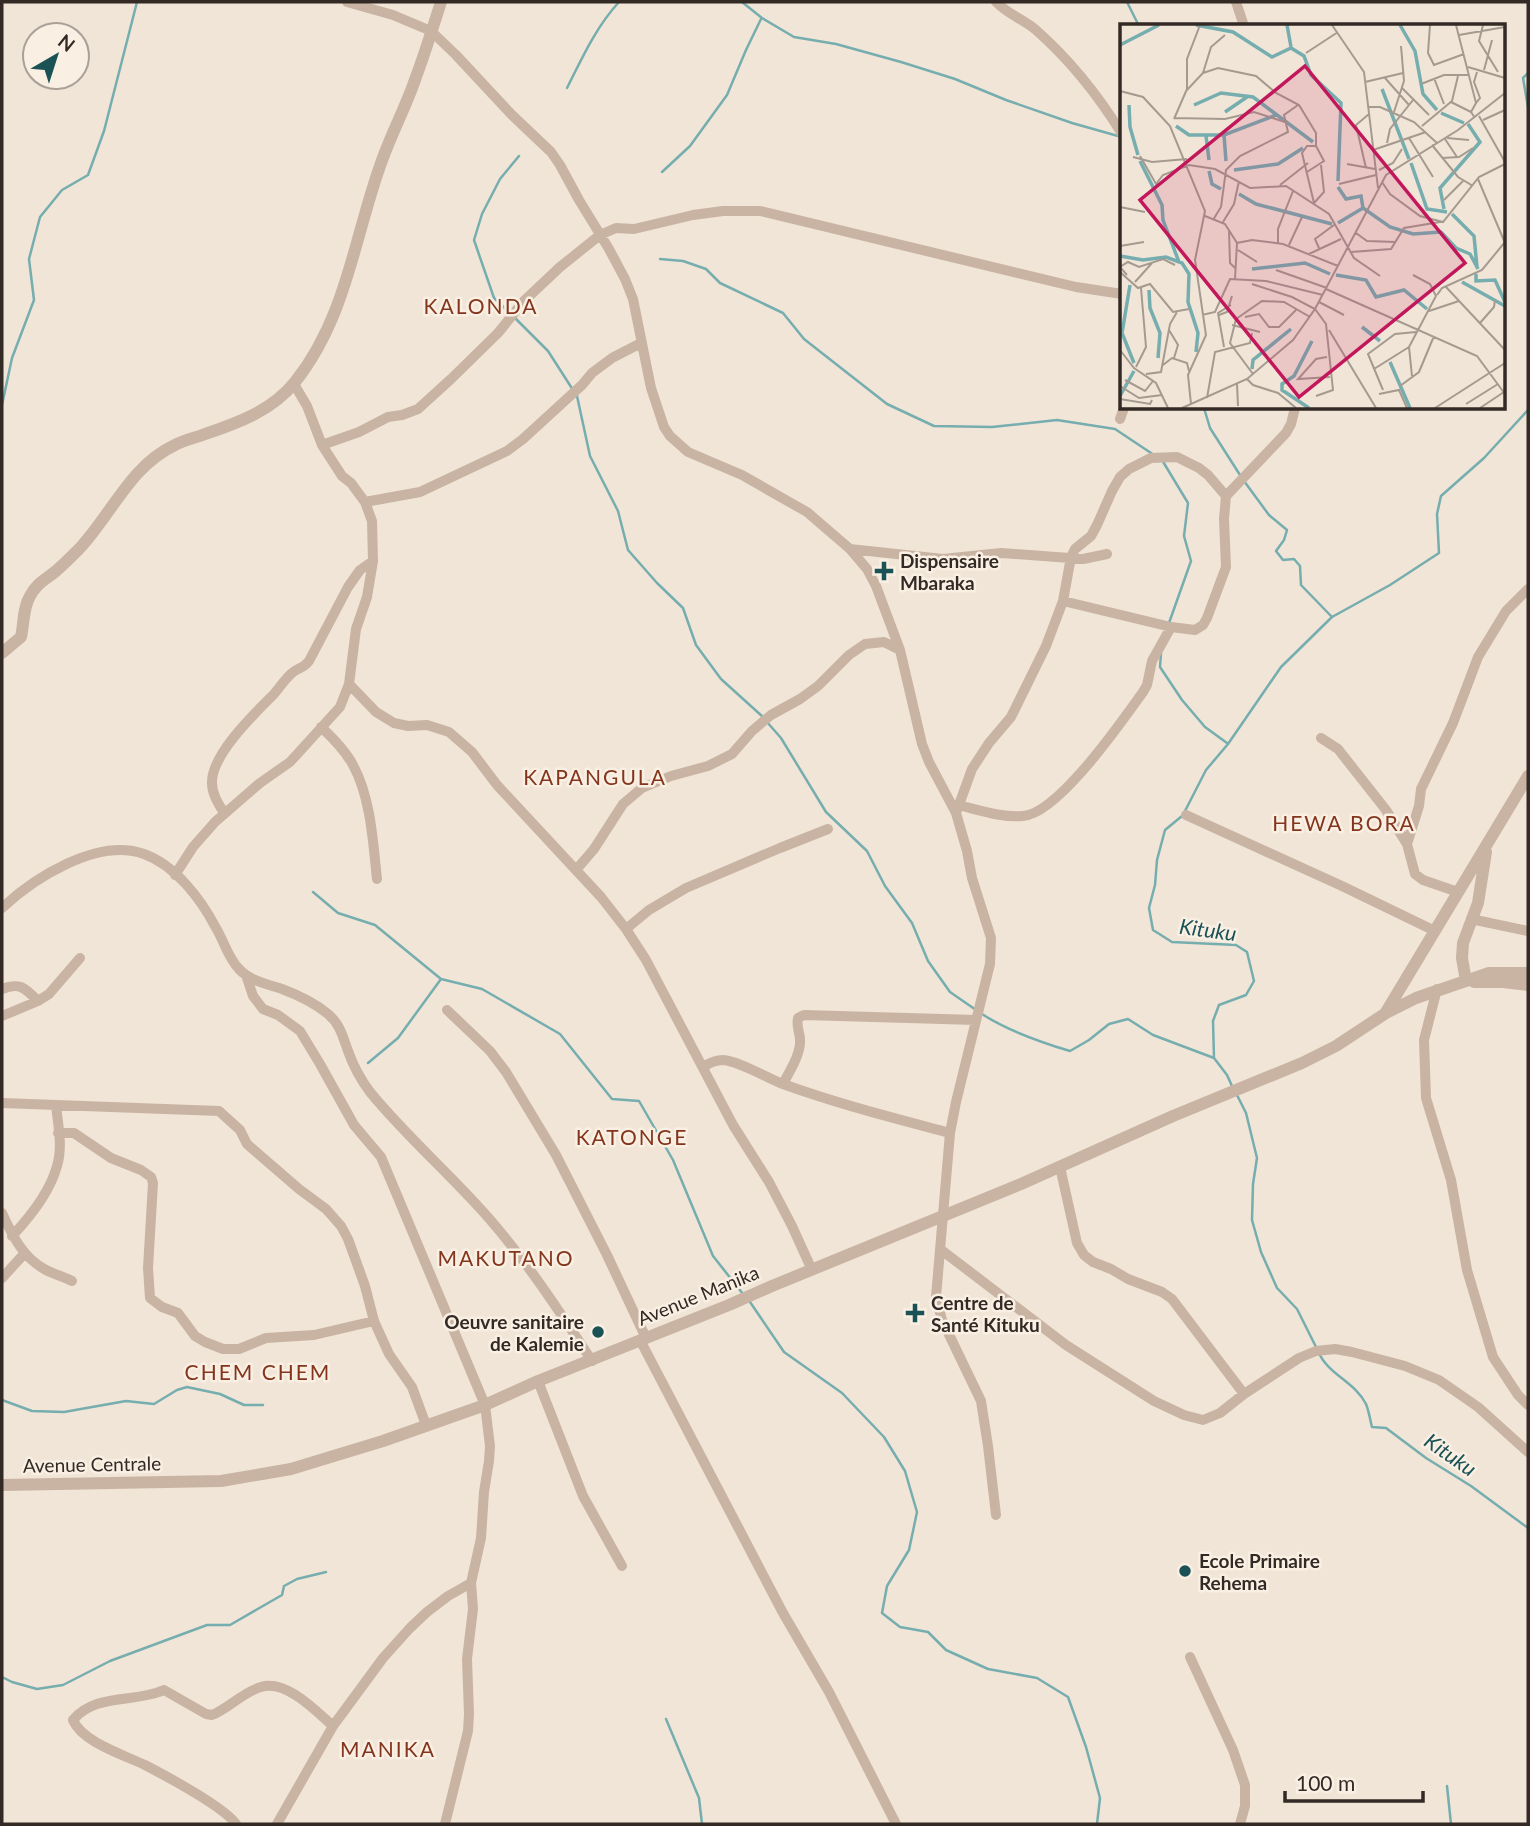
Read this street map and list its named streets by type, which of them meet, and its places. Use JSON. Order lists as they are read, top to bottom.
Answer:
{
  "streets": {
    "street": ["Avenue Manika", "Avenue Centrale"]
  },
  "crossings": [
    ["Avenue Manika", "Avenue Centrale"]
  ],
  "districts": [
    "KALONDA",
    "KAPANGULA",
    "HEWA BORA",
    "KATONGE",
    "MAKUTANO",
    "CHEM CHEM",
    "MANIKA"
  ],
  "water": ["Kituku"],
  "places": {
    "health": ["Dispensaire Mbaraka", "Centre de Santé Kituku"],
    "other": ["Oeuvre sanitaire de Kalemie", "Ecole Primaire Rehema"]
  },
  "scale_bar": "100 m",
  "north": "top right"
}
